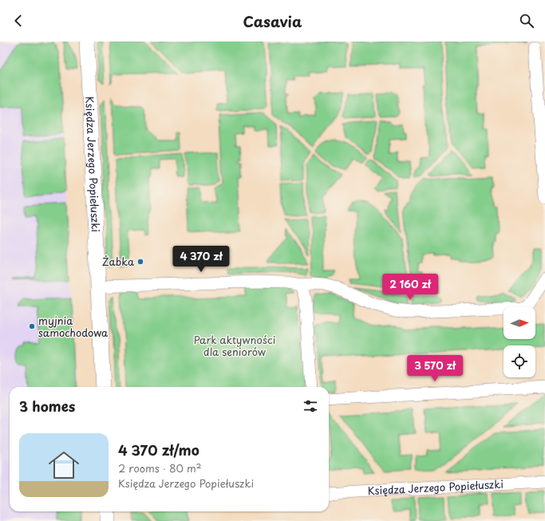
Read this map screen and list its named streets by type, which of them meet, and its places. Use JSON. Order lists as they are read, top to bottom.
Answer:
{
  "streets": {
    "street": ["Księdza Jerzego Popiełuszki"]
  },
  "parks": ["Park aktywności dla seniorów"],
  "places": ["Żabka", "myjnia samochodowa"],
  "north": "right",
  "page": {
    "header": "Casavia",
    "price": ["4 370 zł", "2 160 zł", "3 570 zł"],
    "heading": "3 homes",
    "list": [
      {
        "name": "4 370 zł/mo",
        "note": "2 rooms · 80 m² · Księdza Jerzego Popiełuszki"
      }
    ]
  }
}
